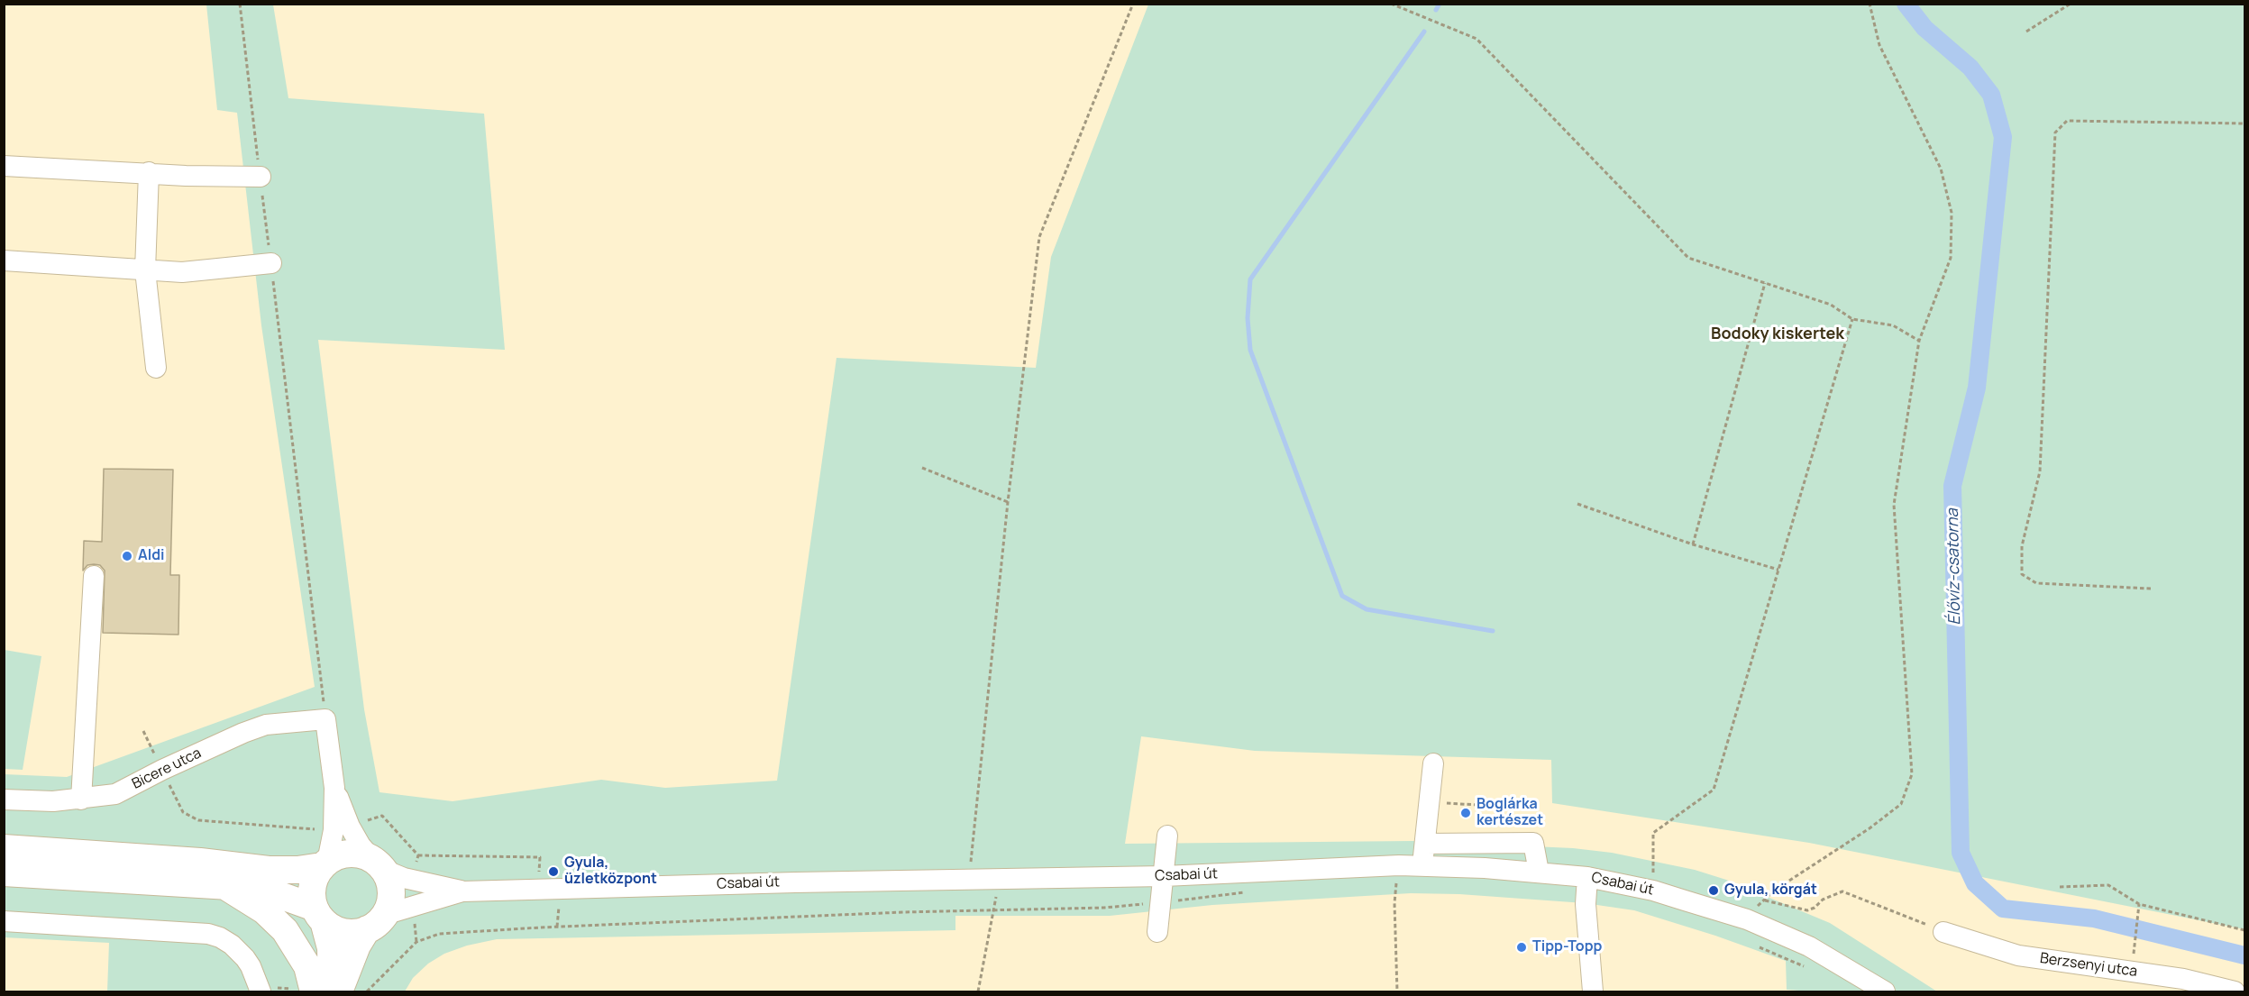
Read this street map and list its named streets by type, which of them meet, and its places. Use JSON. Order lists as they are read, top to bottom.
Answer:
{
  "streets": {
    "street": ["Bicere utca", "Csabai út", "Berzsenyi utca"]
  },
  "districts": ["Bodoky kiskertek"],
  "water": ["Élővíz-csatorna"],
  "places": [
    "Aldi",
    "Boglárka kertészet",
    "Gyula, üzletközpont",
    "Gyula, körgát",
    "Tipp-Topp"
  ]
}
